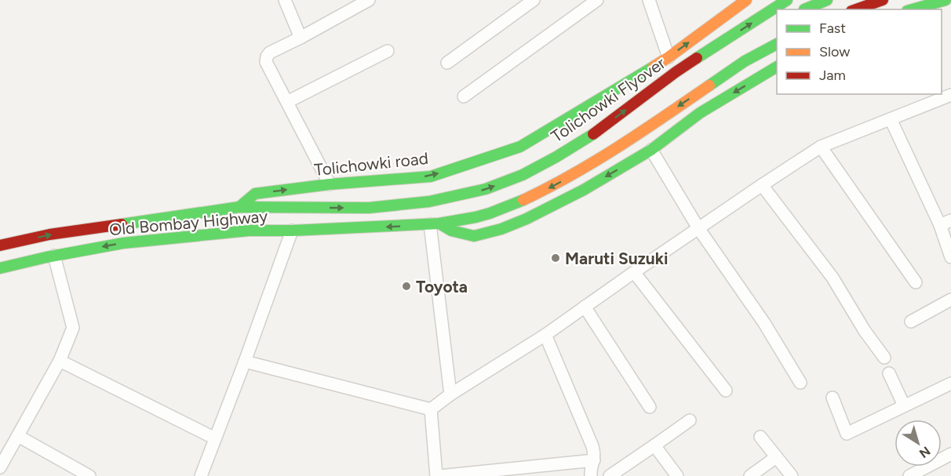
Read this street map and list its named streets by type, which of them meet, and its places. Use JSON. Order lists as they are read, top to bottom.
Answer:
{
  "streets": {
    "main road": ["Tolichowki Flyover", "Tolichowki road", "Old Bombay Highway"]
  },
  "crossings": [
    ["Tolichowki Flyover", "Tolichowki road"],
    ["Tolichowki Flyover", "Old Bombay Highway"],
    ["Tolichowki road", "Old Bombay Highway"]
  ],
  "places": ["Maruti Suzuki", "Toyota"],
  "legend": ["Fast", "Slow", "Jam"],
  "north": "bottom right"
}
